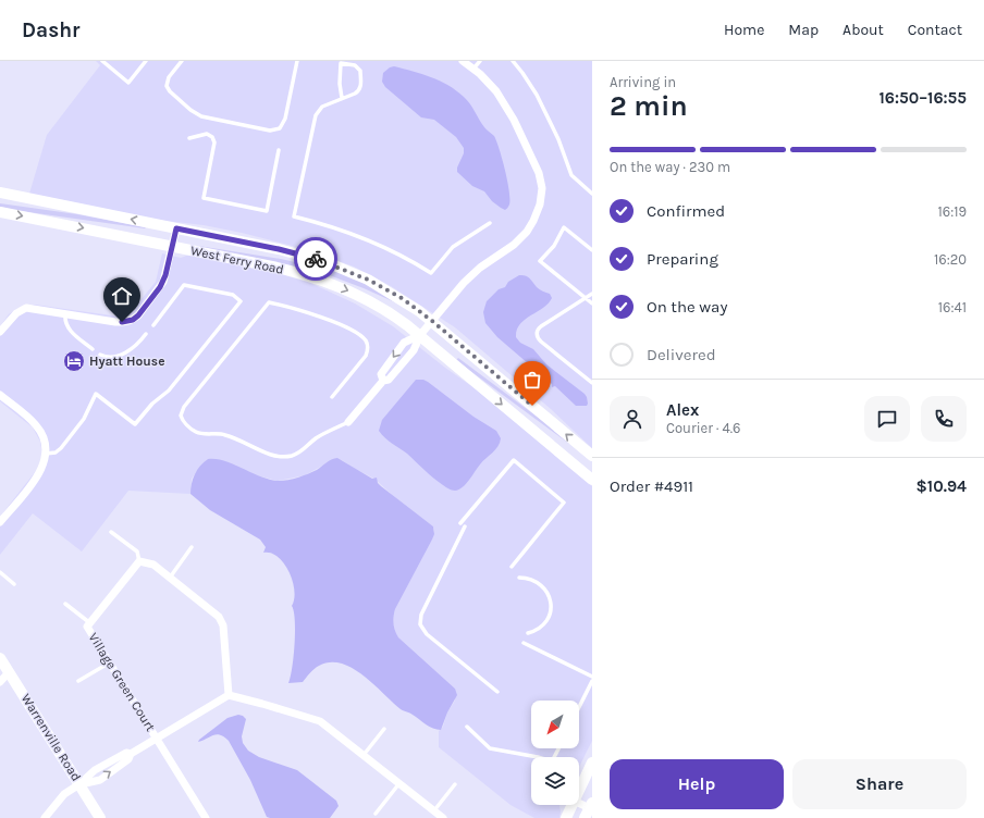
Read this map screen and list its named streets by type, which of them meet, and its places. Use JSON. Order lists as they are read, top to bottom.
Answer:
{
  "streets": {
    "main road": ["West Ferry Road", "Warrenville Road"],
    "street": ["Village Green Court"]
  },
  "places": {
    "hotel": ["Hyatt House"]
  },
  "north": "bottom left",
  "page": {
    "header": "Dashr",
    "nav": [
      "Home",
      "Map",
      "About",
      "Contact"
    ],
    "heading": ["2 min", "Arriving in", "16:50–16:55"],
    "panel": [
      "Alex",
      "Courier · 4.6",
      "Order #4911",
      "$10.94"
    ],
    "bar": "On the way · 230 m",
    "list": [
      ["Confirmed", "16:19"],
      ["Preparing", "16:20"],
      ["On the way", "16:41"],
      "Delivered"
    ],
    "buttons": ["Help", "Share"]
  }
}
